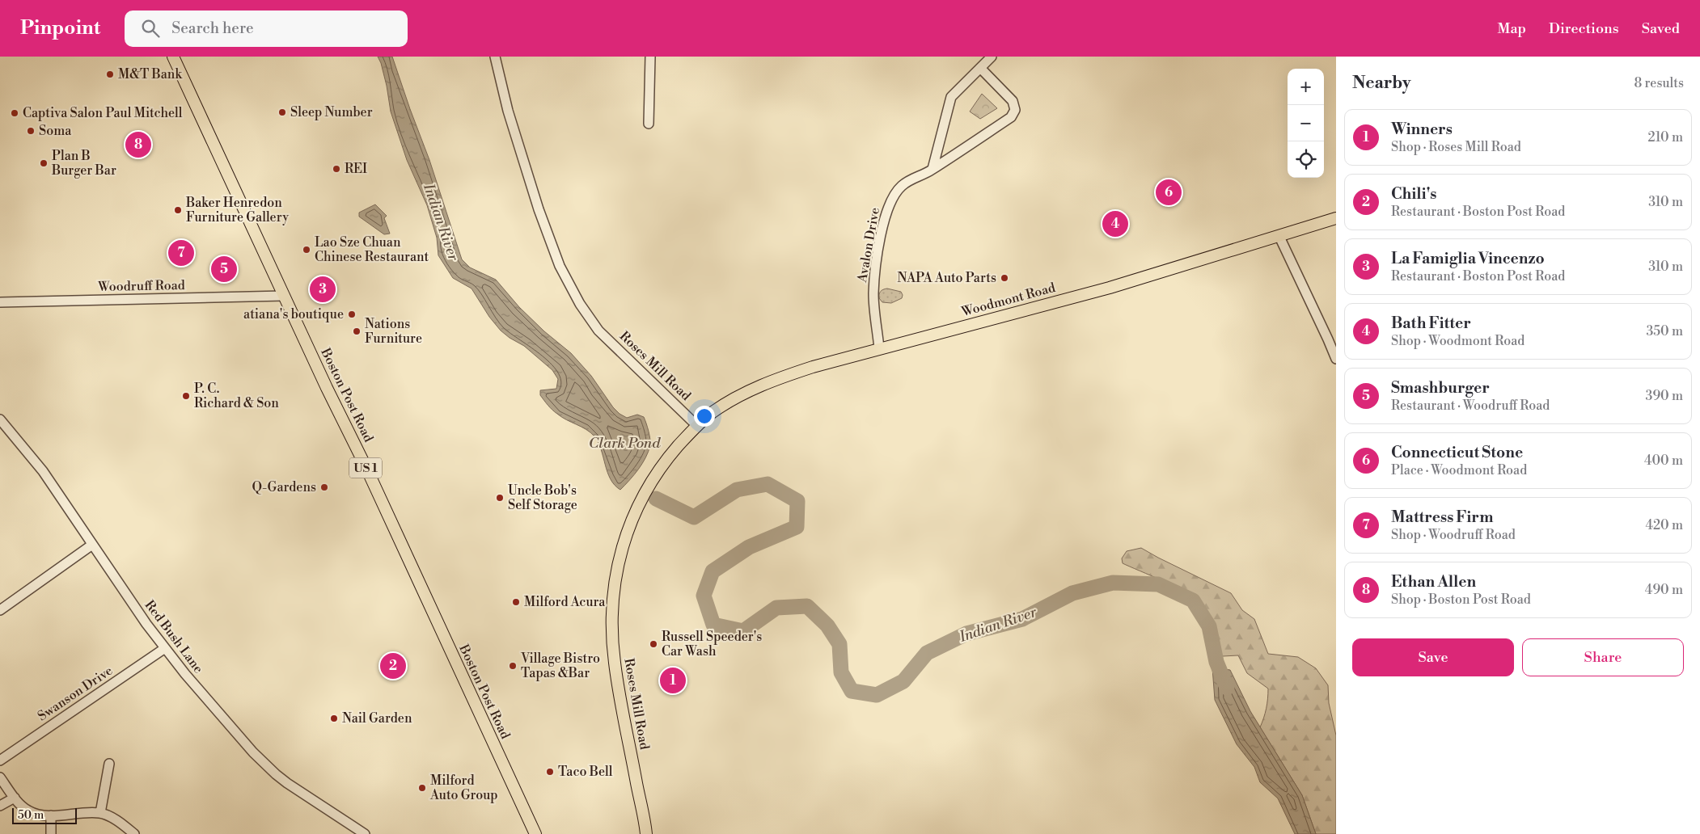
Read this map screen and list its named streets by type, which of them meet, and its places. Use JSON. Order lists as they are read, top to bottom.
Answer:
{
  "streets": {
    "main road": [
      "Woodmont Road",
      "Roses Mill Road",
      "Boston Post Road",
      "US 1"
    ],
    "street": [
      "Avalon Drive",
      "Woodruff Road",
      "Red Bush Lane",
      "Swanson Drive"
    ]
  },
  "crossings": [
    ["Avalon Drive", "Woodmont Road"],
    ["Woodruff Road", "Boston Post Road"],
    ["Woodmont Road", "Roses Mill Road"],
    ["Red Bush Lane", "Swanson Drive"]
  ],
  "water": ["Indian River", "Clark Pond"],
  "places": [
    "M&T Bank",
    "Sleep Number",
    "Captiva Salon Paul Mitchell",
    "Soma",
    "Plan B Burger Bar",
    "REI",
    "Baker Henredon Furniture Gallery",
    "Lao Sze Chuan Chinese Restaurant",
    "NAPA Auto Parts",
    "atiana's boutique",
    "Nations Furniture",
    "P. C. Richard & Son",
    "Q-Gardens",
    "Uncle Bob's Self Storage",
    "Milford Acura",
    "Russell Speeder's Car Wash",
    "Village Bistro Tapas &Bar",
    "Nail Garden",
    "Taco Bell",
    "Milford Auto Group"
  ],
  "scale_bar": "50 m",
  "page": {
    "header": "Pinpoint",
    "search": "Search here",
    "nav": ["Map", "Directions", "Saved"],
    "heading": ["Nearby", "8 results"],
    "map_buttons": ["+", "−"],
    "list": [
      {
        "mark": "1",
        "name": "Winners",
        "note": "Shop · Roses Mill Road",
        "value": "210 m"
      },
      {
        "mark": "2",
        "name": "Chili's",
        "note": "Restaurant · Boston Post Road",
        "value": "310 m"
      },
      {
        "mark": "3",
        "name": "La Famiglia Vincenzo",
        "note": "Restaurant · Boston Post Road",
        "value": "310 m"
      },
      {
        "mark": "4",
        "name": "Bath Fitter",
        "note": "Shop · Woodmont Road",
        "value": "350 m"
      },
      {
        "mark": "5",
        "name": "Smashburger",
        "note": "Restaurant · Woodruff Road",
        "value": "390 m"
      },
      {
        "mark": "6",
        "name": "Connecticut Stone",
        "note": "Place · Woodmont Road",
        "value": "400 m"
      },
      {
        "mark": "7",
        "name": "Mattress Firm",
        "note": "Shop · Woodruff Road",
        "value": "420 m"
      },
      {
        "mark": "8",
        "name": "Ethan Allen",
        "note": "Shop · Boston Post Road",
        "value": "490 m"
      }
    ],
    "pins": [
      "8",
      "6",
      "4",
      "7",
      "5",
      "3",
      "2",
      "1"
    ],
    "buttons": ["Save", "Share"],
    "scale": "50 m"
  }
}
